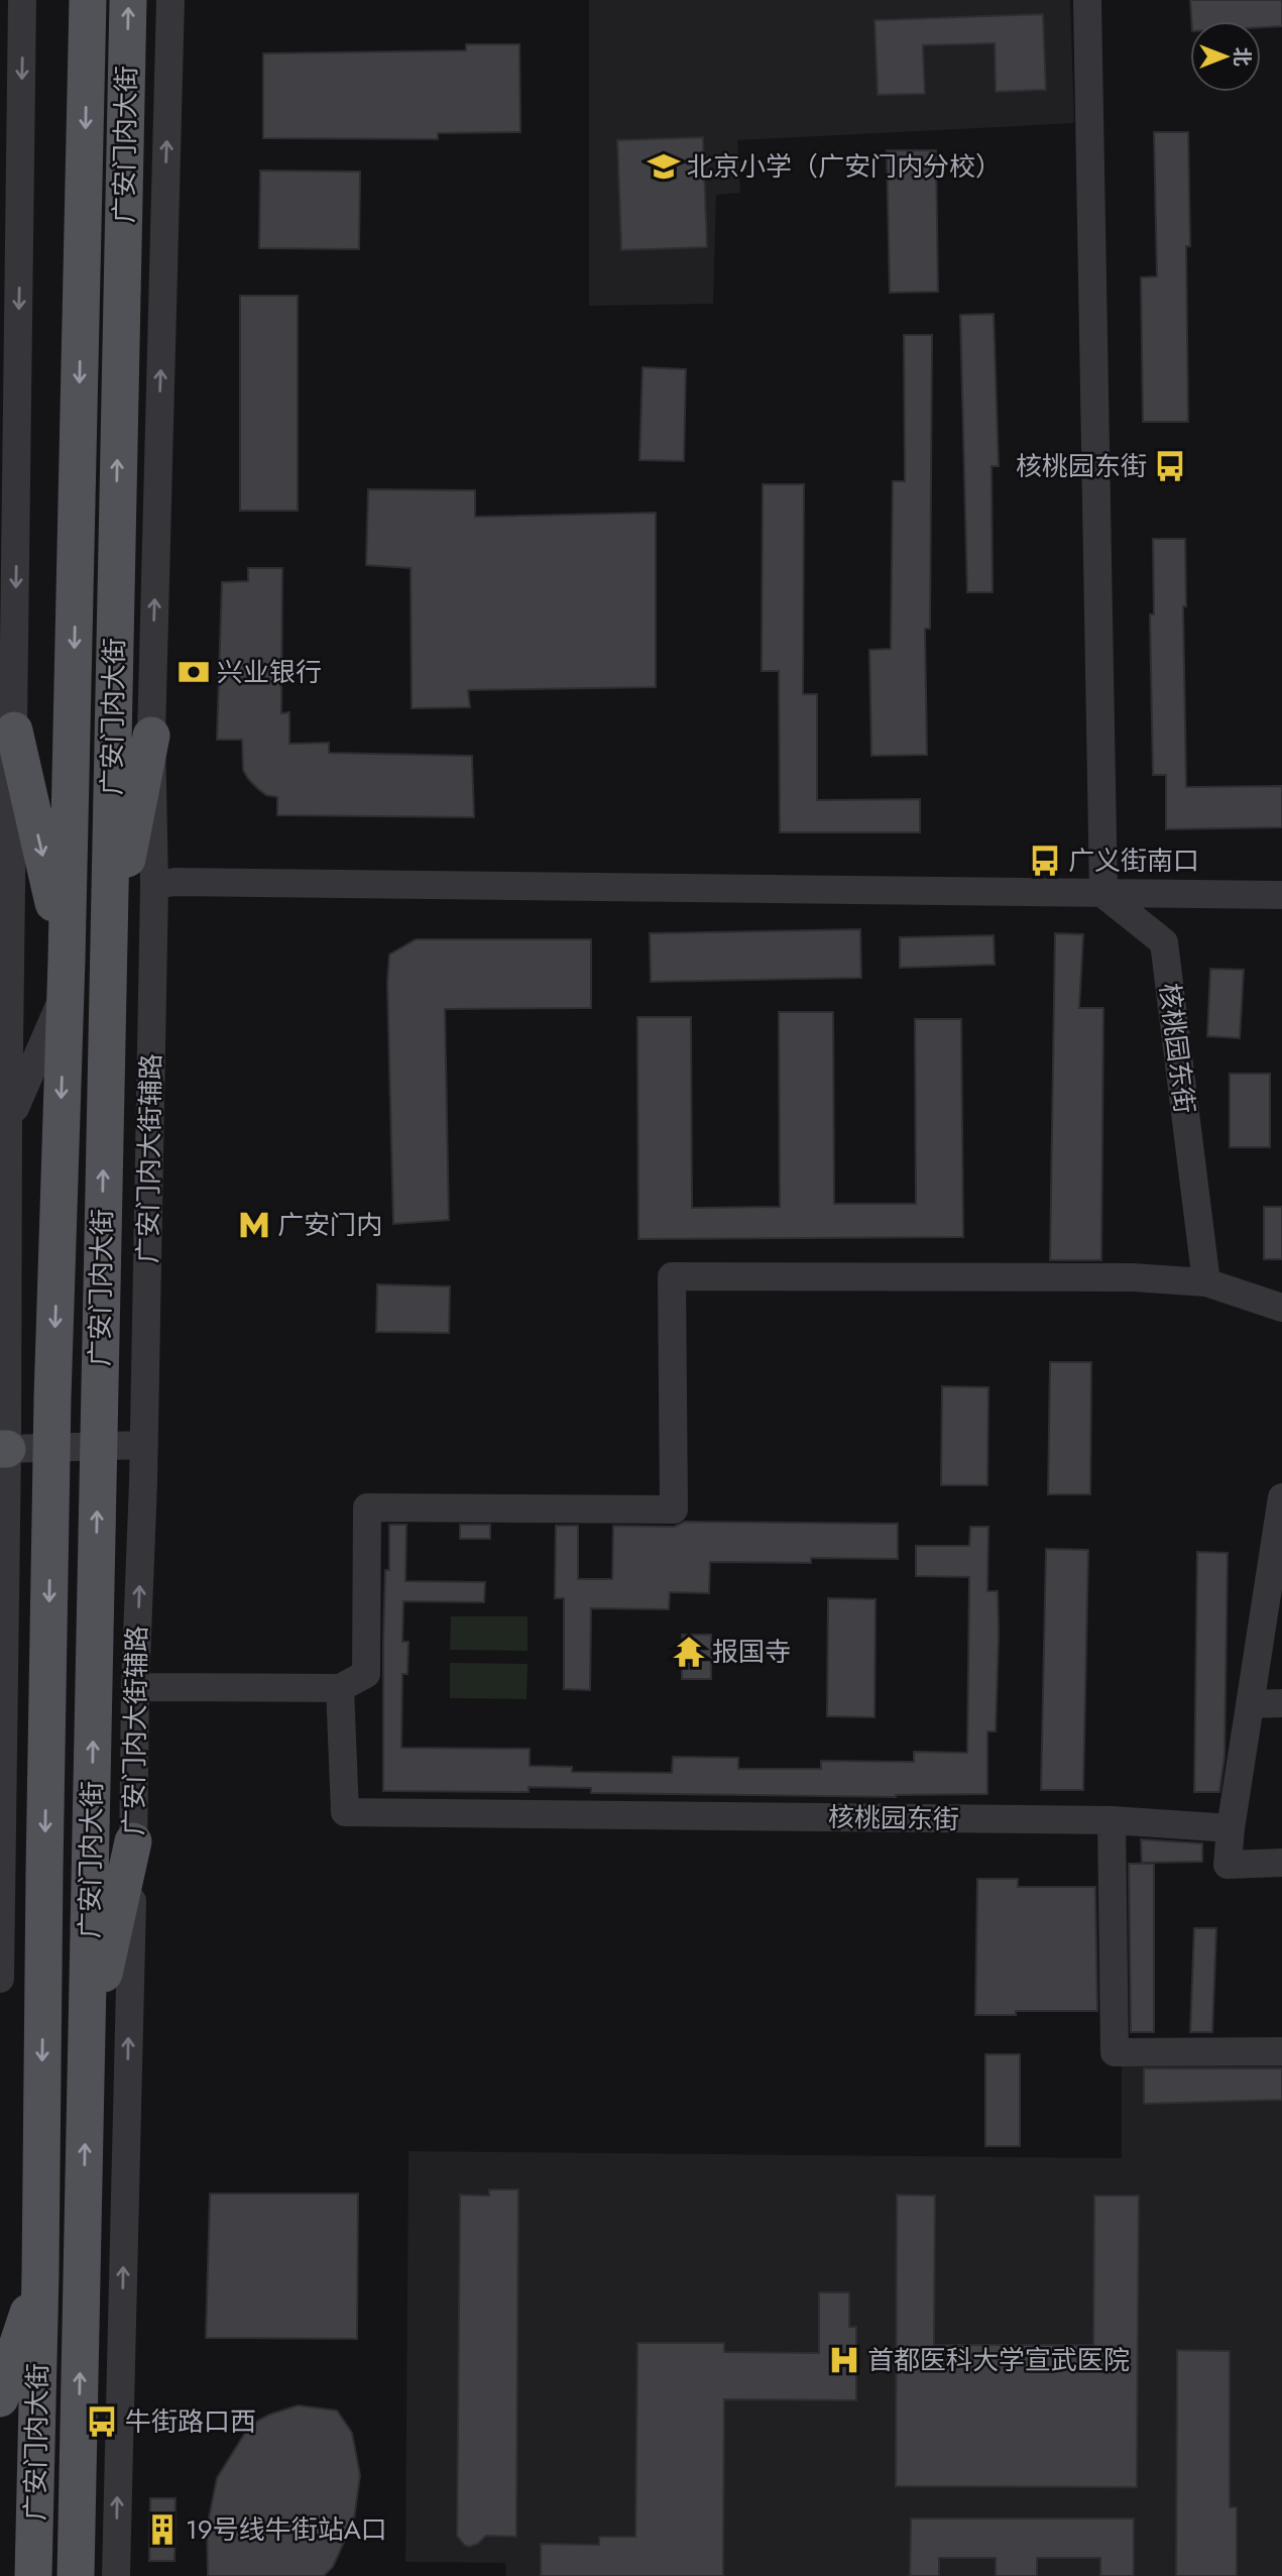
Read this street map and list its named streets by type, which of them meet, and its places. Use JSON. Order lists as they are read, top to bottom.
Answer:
{
  "streets": {
    "main road": ["广安门内大街"],
    "street": ["核桃园东街", "广安门内大街辅路"]
  },
  "crossings": [
    ["广安门内大街", "广安门内大街辅路"]
  ],
  "places": {
    "school or university": ["北京小学（广安门内分校）"],
    "bus stop": ["核桃园东街", "广义街南口", "牛街路口西"],
    "bank": ["兴业银行"],
    "metro station": ["广安门内"],
    "temple": ["报国寺"],
    "hospital": ["首都医科大学宣武医院"],
    "building": ["19号线牛街站A口"]
  },
  "north": "right"
}
